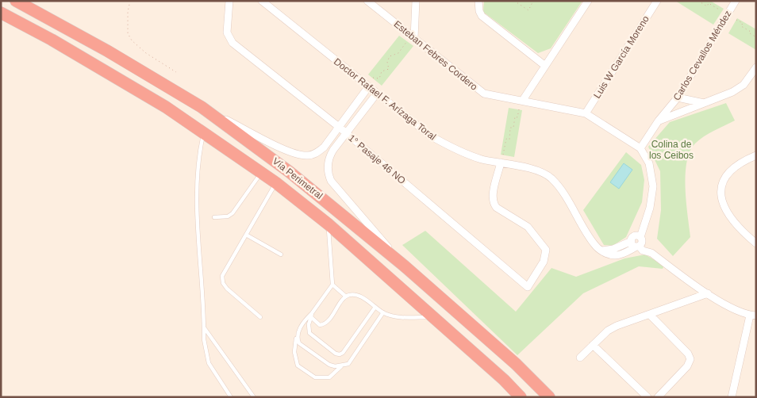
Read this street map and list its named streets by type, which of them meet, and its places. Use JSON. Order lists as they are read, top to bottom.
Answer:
{
  "streets": {
    "highway": ["Vía Perimetral"],
    "street": [
      "Esteban Febres Cordero",
      "Carlos Cevallos Méndez",
      "Luis W García Moreno",
      "Doctor Rafael F. Arízaga Toral",
      "1° Pasaje 46 NO"
    ]
  },
  "crossings": [
    ["Esteban Febres Cordero", "Carlos Cevallos Méndez"],
    ["Esteban Febres Cordero", "Luis W García Moreno"],
    ["Doctor Rafael F. Arízaga Toral", "1° Pasaje 46 NO"]
  ],
  "parks": ["Colina de los Ceibos"]
}
